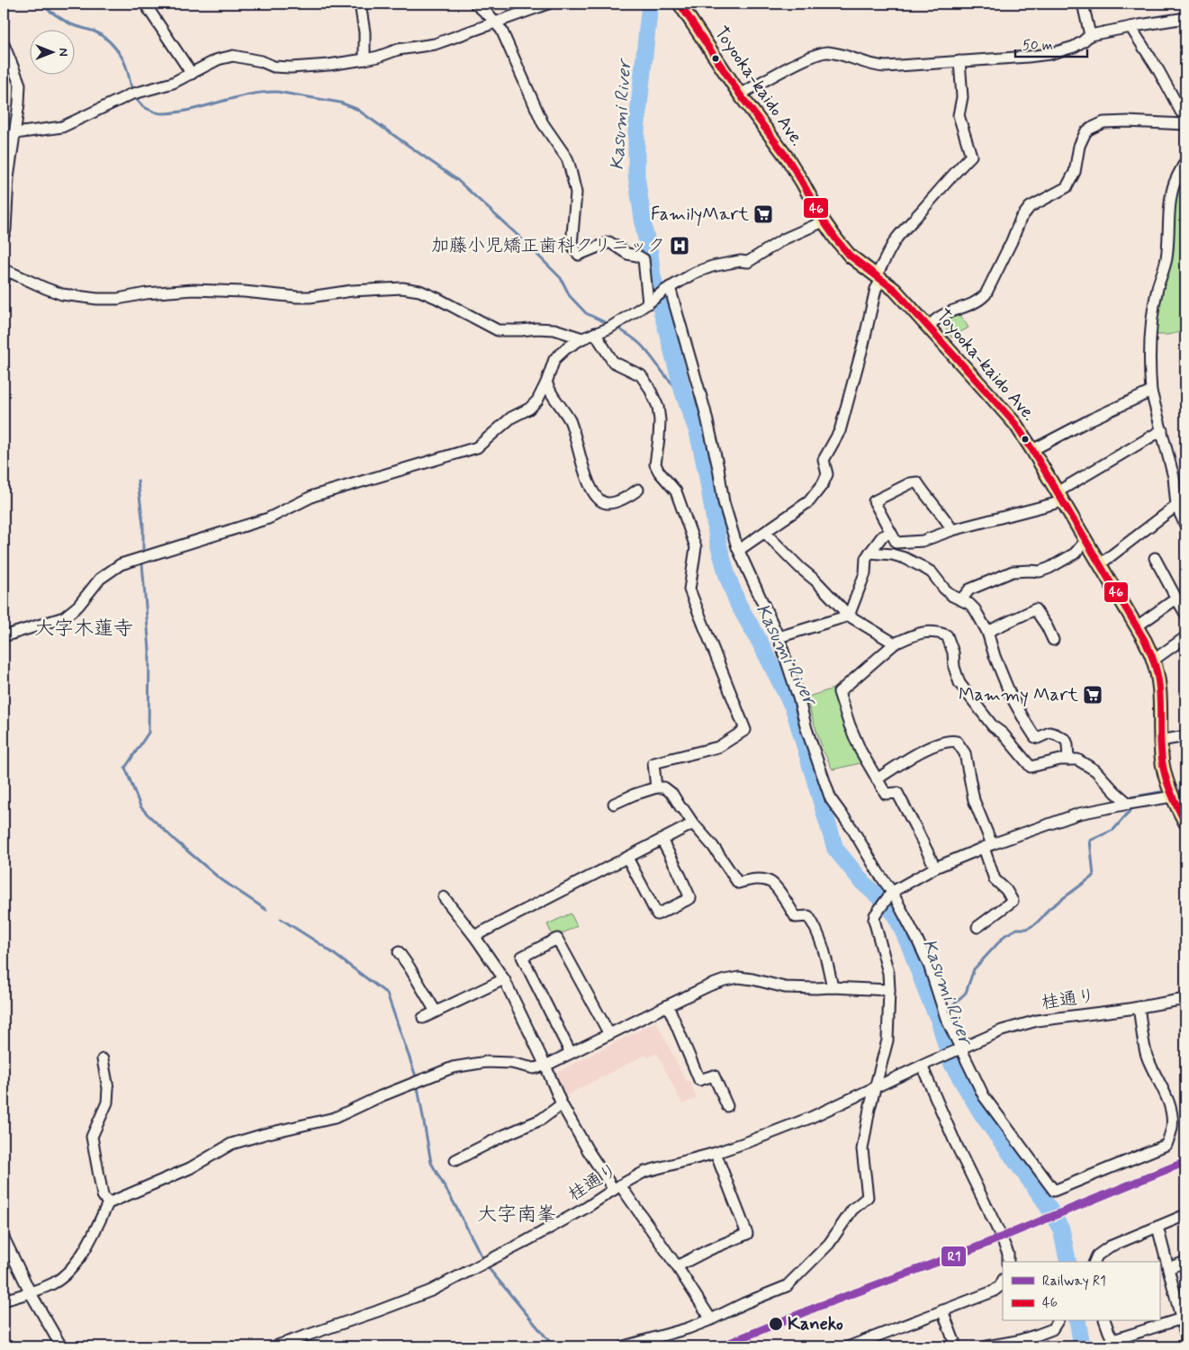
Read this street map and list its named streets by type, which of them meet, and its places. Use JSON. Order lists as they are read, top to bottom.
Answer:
{
  "streets": {
    "main road": ["Toyooka-kaido Ave."],
    "street": ["桂通り"]
  },
  "districts": ["大字木蓮寺", "大字南峯"],
  "water": ["Kasumi River"],
  "places": {
    "supermarket": ["FamilyMart", "Mammy Mart"],
    "hospital": ["加藤小児矯正歯科クリニック"],
    "other": ["Kaneko"]
  },
  "lines": ["transit line 46", "rail line R1"],
  "legend": ["Railway R1", "46"],
  "scale_bar": "50 m",
  "north": "right"
}
